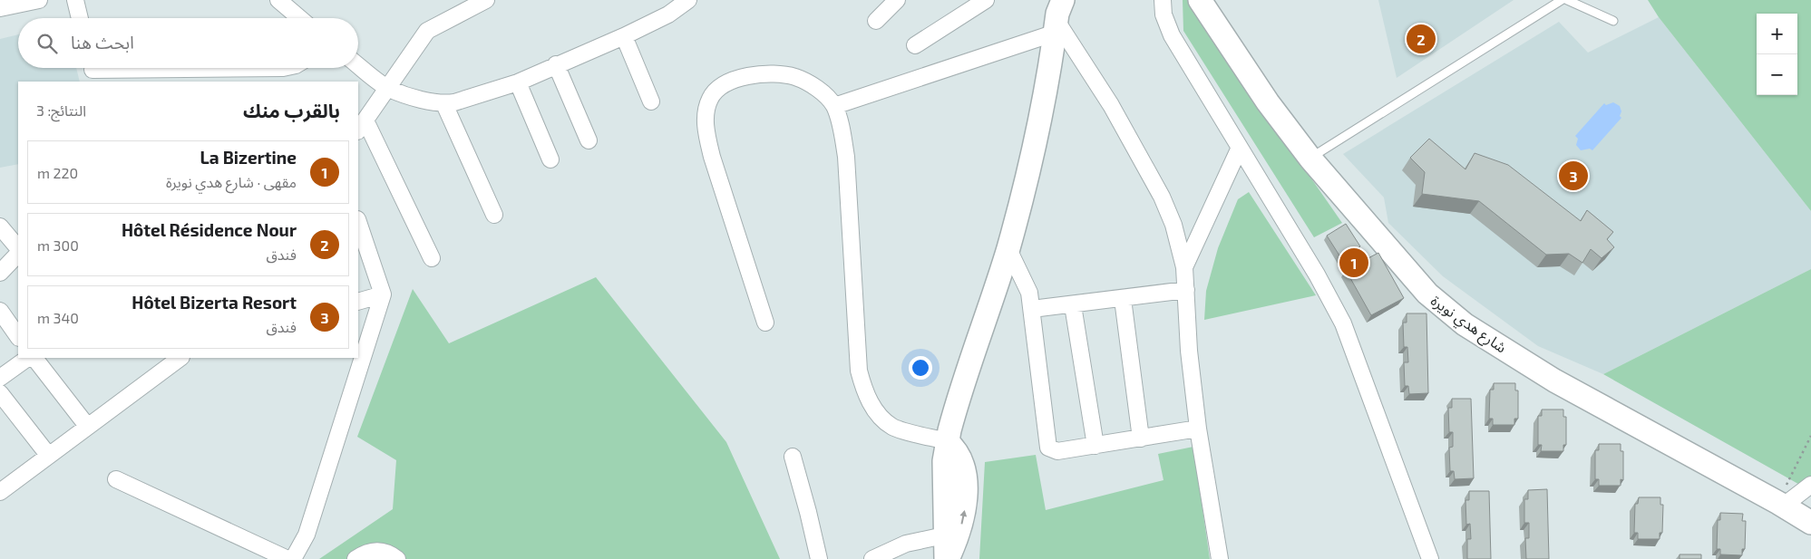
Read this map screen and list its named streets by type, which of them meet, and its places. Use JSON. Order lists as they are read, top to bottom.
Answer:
{
  "streets": {
    "main road": ["شارع هدي نويرة"]
  },
  "page": {
    "map_buttons": ["+", "−"],
    "search": "ابحث هنا",
    "pins": ["2", "3", "1"],
    "heading": ["بالقرب منك", "النتائج: 3"],
    "list": [
      {
        "mark": "1",
        "name": "La Bizertine",
        "note": "مقهى · شارع هدي نويرة",
        "value": "220 m"
      },
      {
        "mark": "2",
        "name": "Hôtel Résidence Nour",
        "note": "فندق",
        "value": "300 m"
      },
      {
        "mark": "3",
        "name": "Hôtel Bizerta Resort",
        "note": "فندق",
        "value": "340 m"
      }
    ]
  }
}
